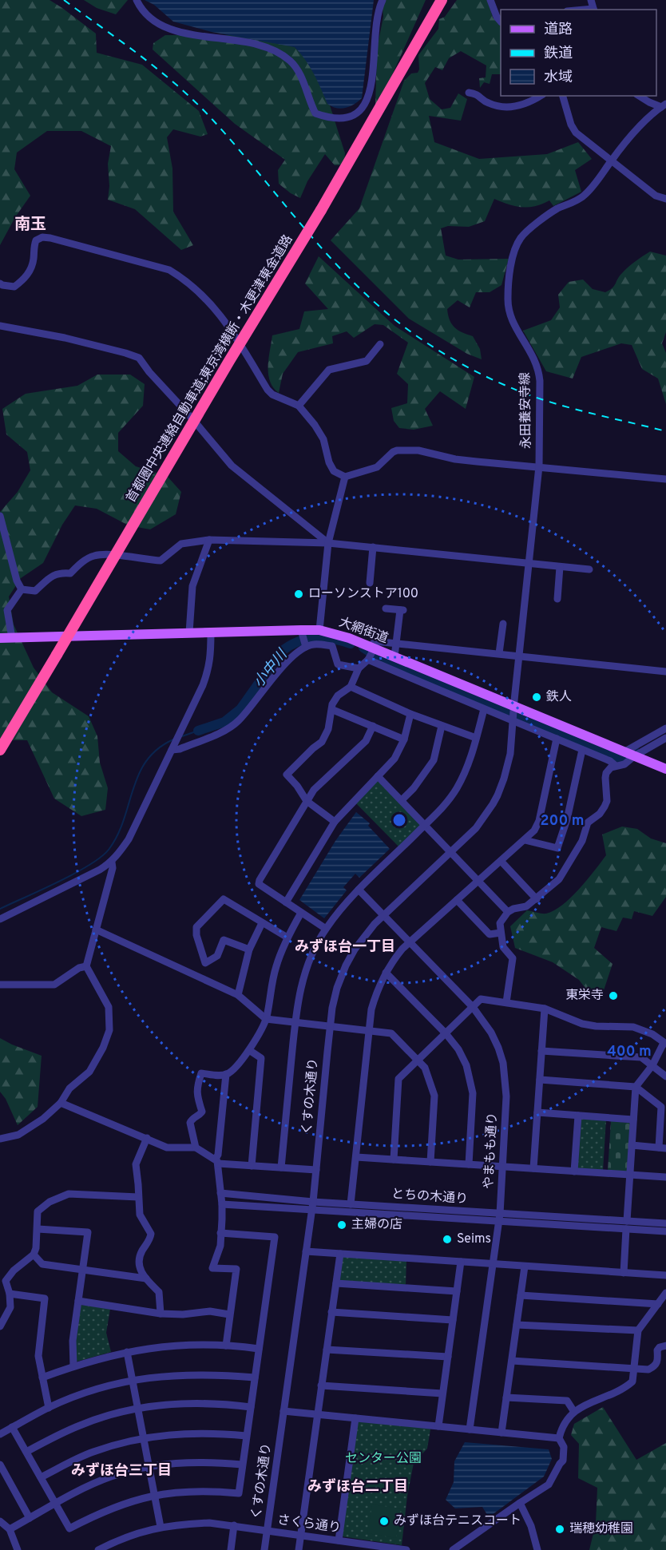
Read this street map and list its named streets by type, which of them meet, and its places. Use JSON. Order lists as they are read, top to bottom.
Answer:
{
  "streets": {
    "highway": ["首都圏中央連絡自動車道;東京湾横断・木更津東金道路"],
    "main road": ["大網街道"],
    "street": [
      "永田養安寺線",
      "くすの木通り",
      "やまもも通り",
      "とちの木通り",
      "さくら通り"
    ]
  },
  "crossings": [
    ["永田養安寺線", "大網街道"],
    ["永田養安寺線", "くすの木通り"],
    ["大網街道", "くすの木通り"],
    ["くすの木通り", "やまもも通り"],
    ["くすの木通り", "とちの木通り"],
    ["くすの木通り", "さくら通り"],
    ["やまもも通り", "とちの木通り"]
  ],
  "districts": [
    "南玉",
    "みずほ台一丁目",
    "みずほ台三丁目",
    "みずほ台二丁目"
  ],
  "water": ["小中川"],
  "parks": ["センター公園"],
  "places": [
    "ローソンストア100",
    "鉄人",
    "東栄寺",
    "主婦の店",
    "Seims",
    "みずほ台テニスコート",
    "瑞穂幼稚園"
  ],
  "legend": ["道路", "鉄道", "水域"],
  "rings": ["200 m", "400 m"]
}
